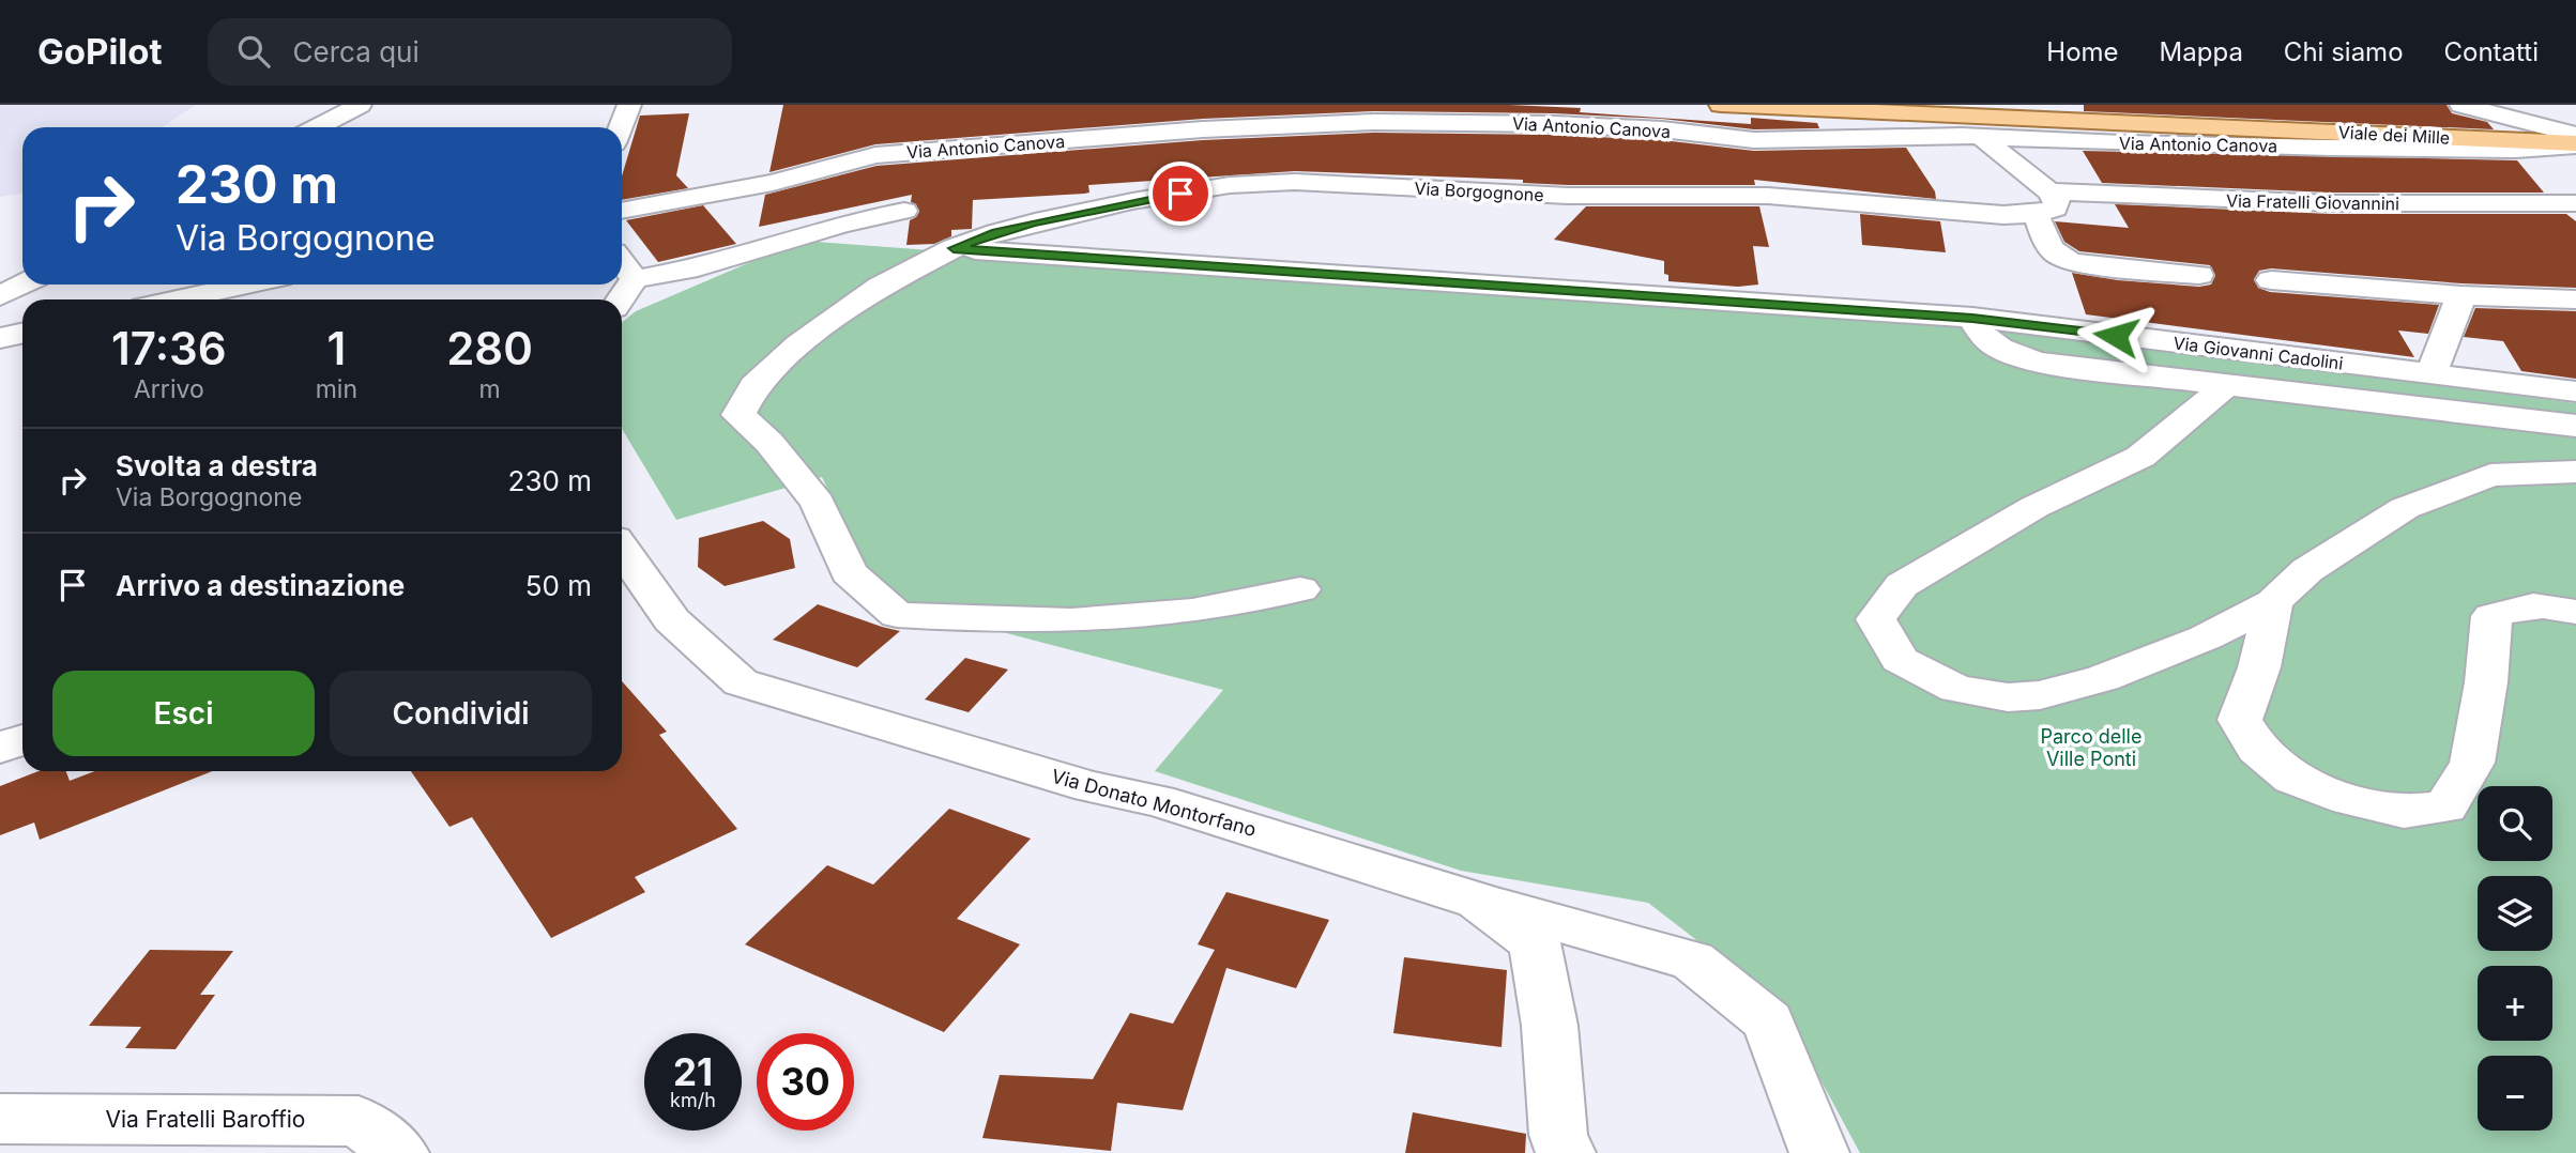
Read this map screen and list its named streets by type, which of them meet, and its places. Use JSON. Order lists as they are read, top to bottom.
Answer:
{
  "streets": {
    "main road": ["Viale dei Mille"],
    "street": [
      "Via Antonio Canova",
      "Via Borgognone",
      "Via Fratelli Giovannini",
      "Via Giovanni Cadolini",
      "Via Donato Montorfano",
      "Via Fratelli Baroffio"
    ]
  },
  "crossings": [
    ["Via Antonio Canova", "Viale dei Mille"],
    ["Via Borgognone", "Via Fratelli Giovannini"],
    ["Via Borgognone", "Via Giovanni Cadolini"]
  ],
  "parks": ["Parco delle Ville Ponti"],
  "page": {
    "header": "GoPilot",
    "search": "Cerca qui",
    "nav": [
      "Home",
      "Mappa",
      "Chi siamo",
      "Contatti"
    ],
    "turn": ["230 m", "Via Borgognone"],
    "eta": [
      "17:36",
      "Arrivo",
      "1",
      "min",
      "280",
      "m"
    ],
    "list": [
      {
        "name": "Svolta a destra",
        "note": "Via Borgognone",
        "value": "230 m"
      },
      {
        "name": "Arrivo a destinazione",
        "value": "50 m"
      }
    ],
    "buttons": ["Esci", "Condividi"],
    "map_buttons": ["+", "−"],
    "speed": "21 km/h",
    "limit": "30"
  }
}
